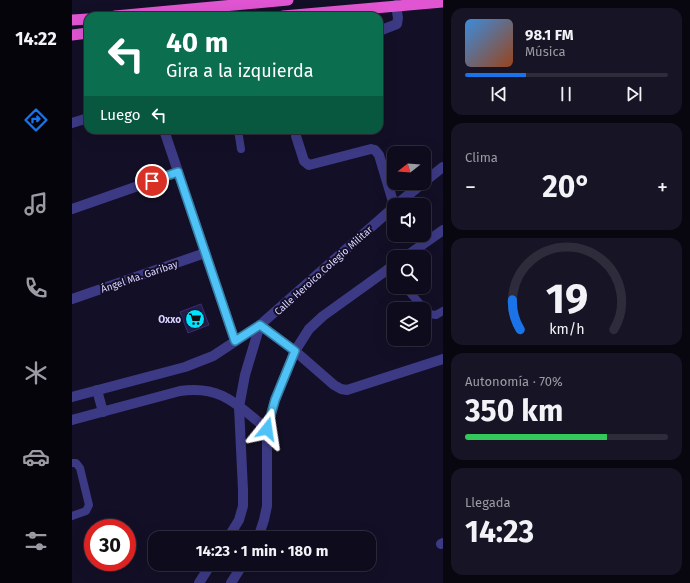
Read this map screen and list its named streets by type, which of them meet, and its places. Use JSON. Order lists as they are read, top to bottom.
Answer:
{
  "streets": {
    "street": ["Calle Heroico Colegio Militar", "Ángel Ma. Garibay"]
  },
  "places": {
    "supermarket": ["Oxxo"]
  },
  "north": "left",
  "page": {
    "tabs": "14:22",
    "turn": ["40 m", "Gira a la izquierda"],
    "song": ["98.1 FM", "Música"],
    "then": "Luego",
    "tile": [
      "Clima",
      ["Autonomía · 70%", "350 km"],
      ["Llegada", "14:23"]
    ],
    "heat": ["−", "20°", "+"],
    "limit": "30",
    "trip": "14:23 · 1 min · 180 m",
    "gauge": ["19", "km/h"]
  }
}
